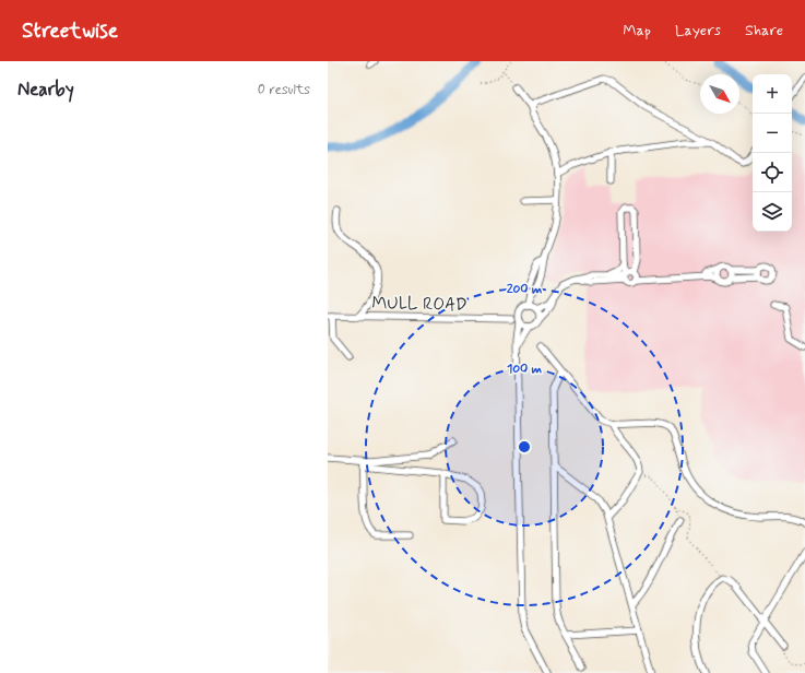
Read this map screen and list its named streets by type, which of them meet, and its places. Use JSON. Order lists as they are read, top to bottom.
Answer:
{
  "streets": {
    "street": ["MULL ROAD"]
  },
  "north": "bottom right",
  "page": {
    "header": "Streetwise",
    "nav": ["Map", "Layers", "Share"],
    "heading": ["Nearby", "0 results"],
    "map_buttons": ["+", "−"]
  },
  "rings": ["200 m", "100 m"]
}
